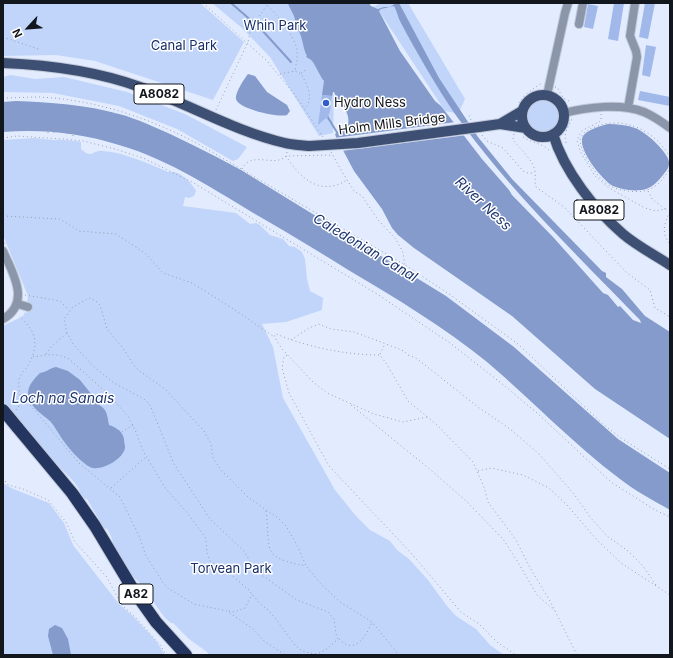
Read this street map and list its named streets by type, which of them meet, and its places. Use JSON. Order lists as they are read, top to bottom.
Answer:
{
  "streets": {
    "highway": ["A82"],
    "main road": ["A8082", "Holm Mills Bridge"]
  },
  "crossings": [
    ["A8082", "Holm Mills Bridge"]
  ],
  "water": ["River Ness", "Caledonian Canal", "Loch na Sanais"],
  "parks": ["Whin Park", "Canal Park", "Torvean Park"],
  "places": ["Hydro Ness"],
  "north": "bottom left"
}
